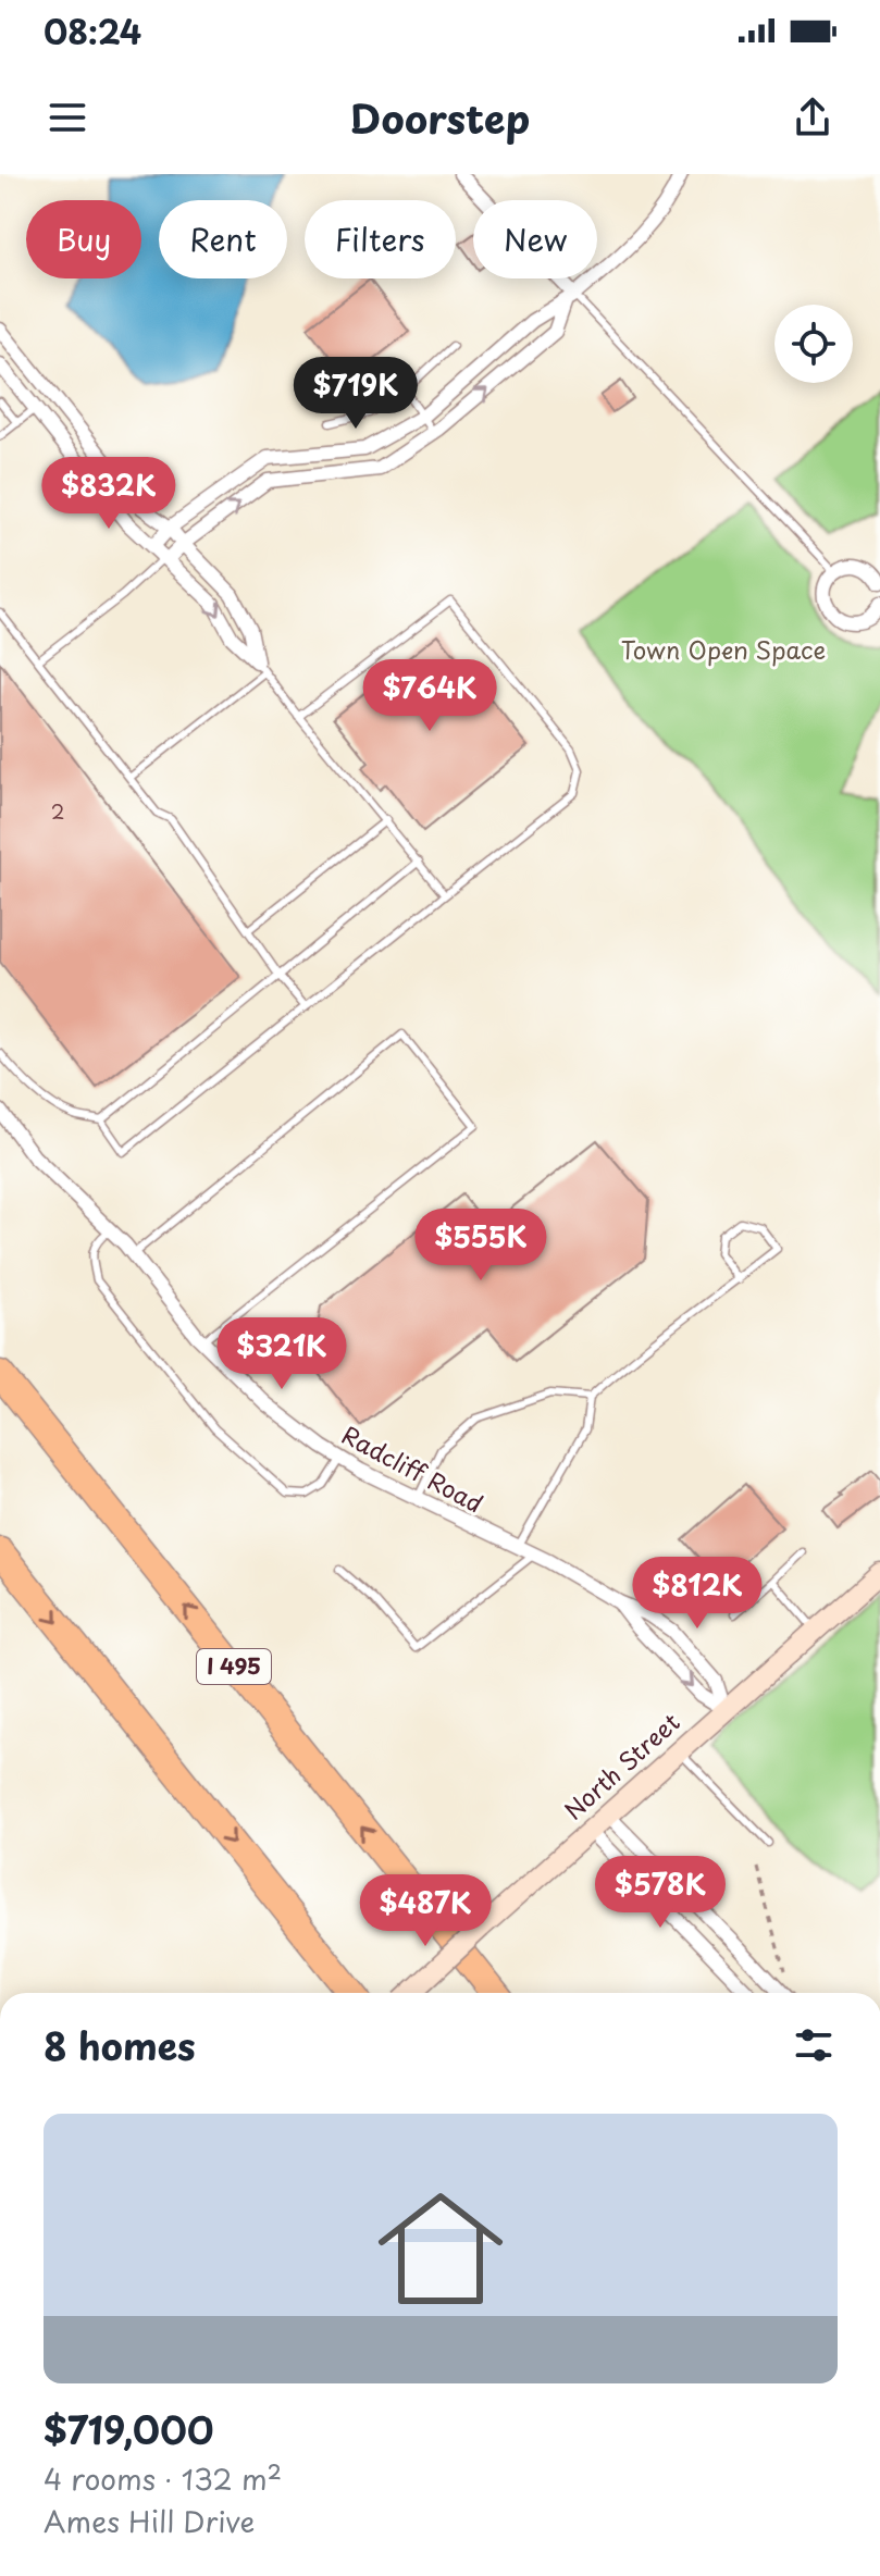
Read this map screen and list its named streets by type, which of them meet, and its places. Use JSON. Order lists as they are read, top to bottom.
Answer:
{
  "streets": {
    "highway": ["I 495"],
    "main road": ["North Street"],
    "street": ["Radcliff Road"]
  },
  "crossings": [
    ["Radcliff Road", "North Street"]
  ],
  "parks": ["Town Open Space"],
  "house_numbers": ["2"],
  "page": {
    "status": "08:24",
    "header": "Doorstep",
    "chip": [
      "Buy",
      "Rent",
      "Filters",
      "New"
    ],
    "price": [
      "$719K",
      "$832K",
      "$764K",
      "$555K",
      "$321K",
      "$812K",
      "$578K",
      "$487K"
    ],
    "heading": "8 homes",
    "list": [
      {
        "name": "$719,000",
        "note": "4 rooms · 132 m² · Ames Hill Drive"
      }
    ]
  }
}
